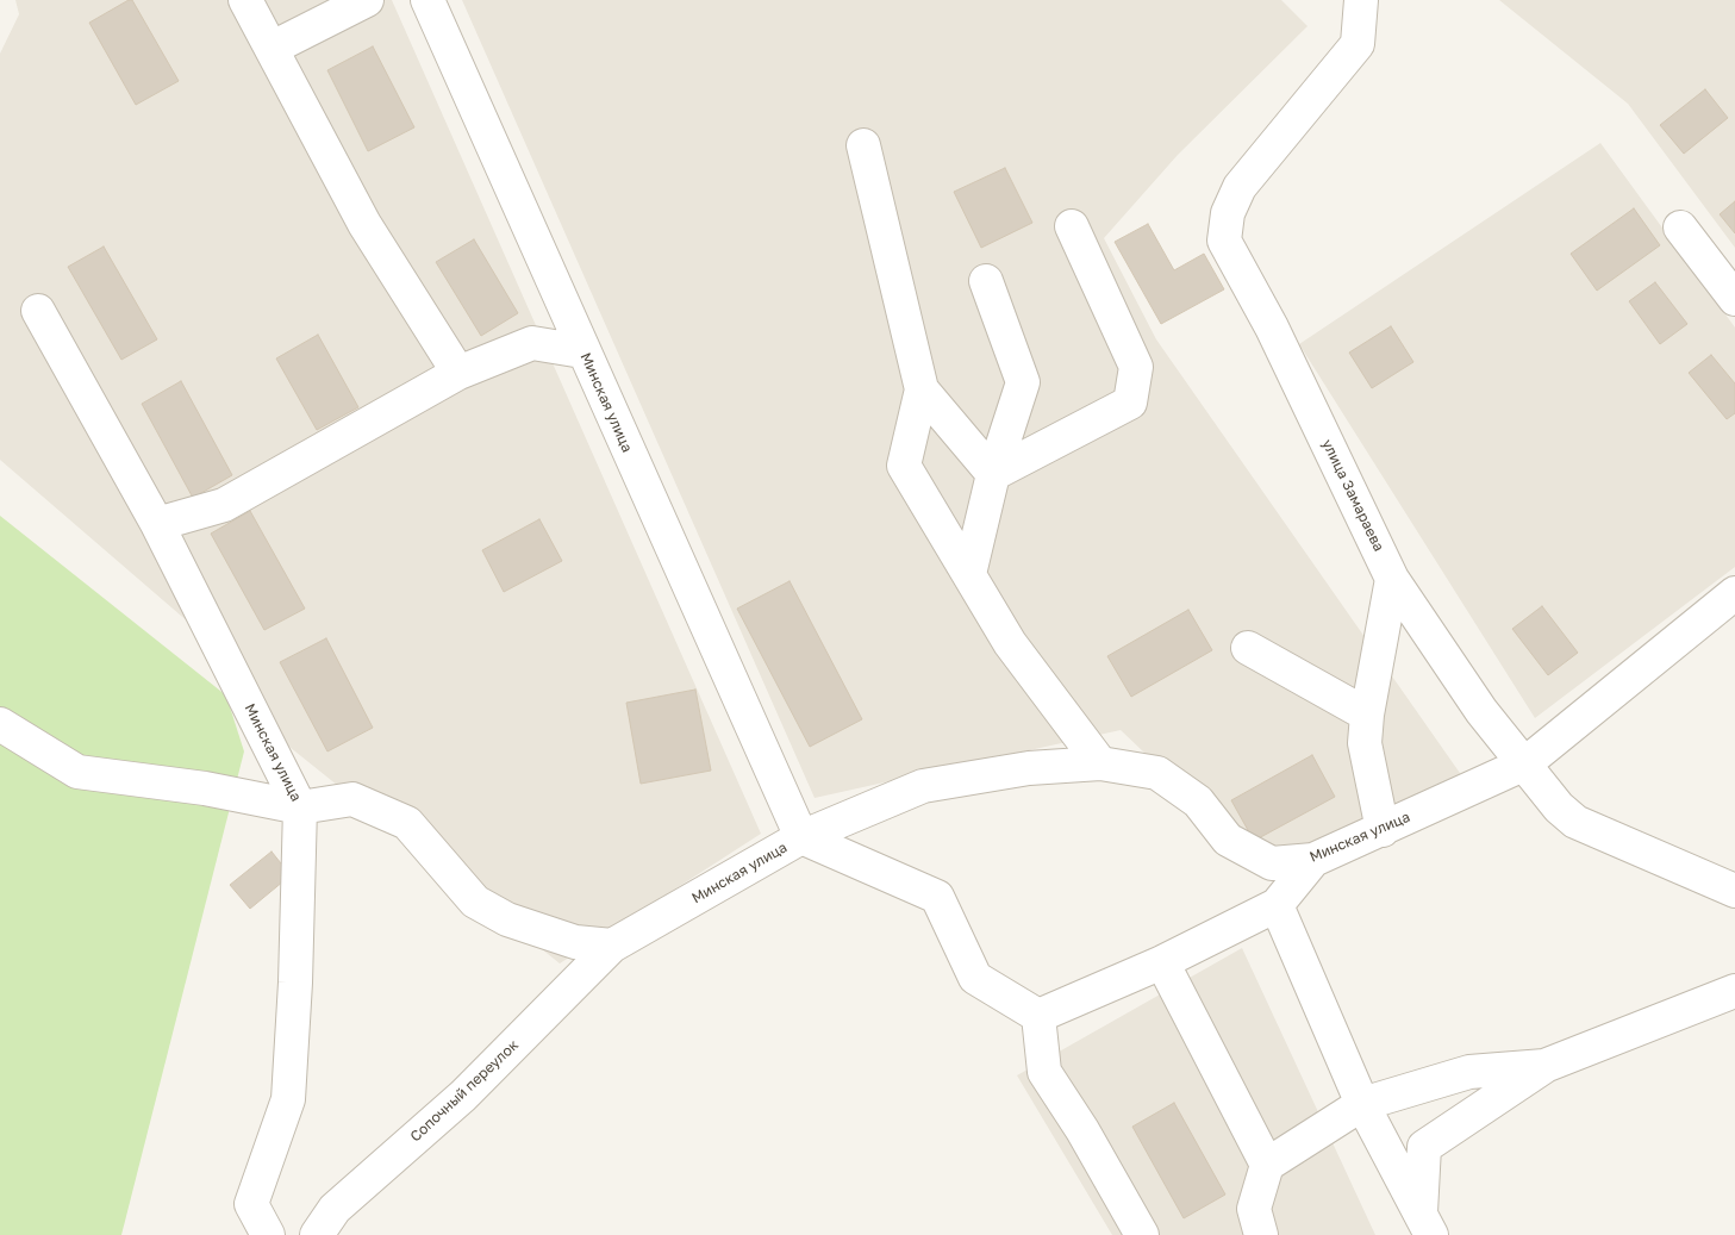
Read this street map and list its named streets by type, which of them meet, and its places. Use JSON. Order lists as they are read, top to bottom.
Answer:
{
  "streets": {
    "street": ["Минская улица", "улица Замараева", "Сопочный переулок"]
  },
  "crossings": [
    ["Минская улица", "улица Замараева"],
    ["Минская улица", "Сопочный переулок"]
  ]
}
